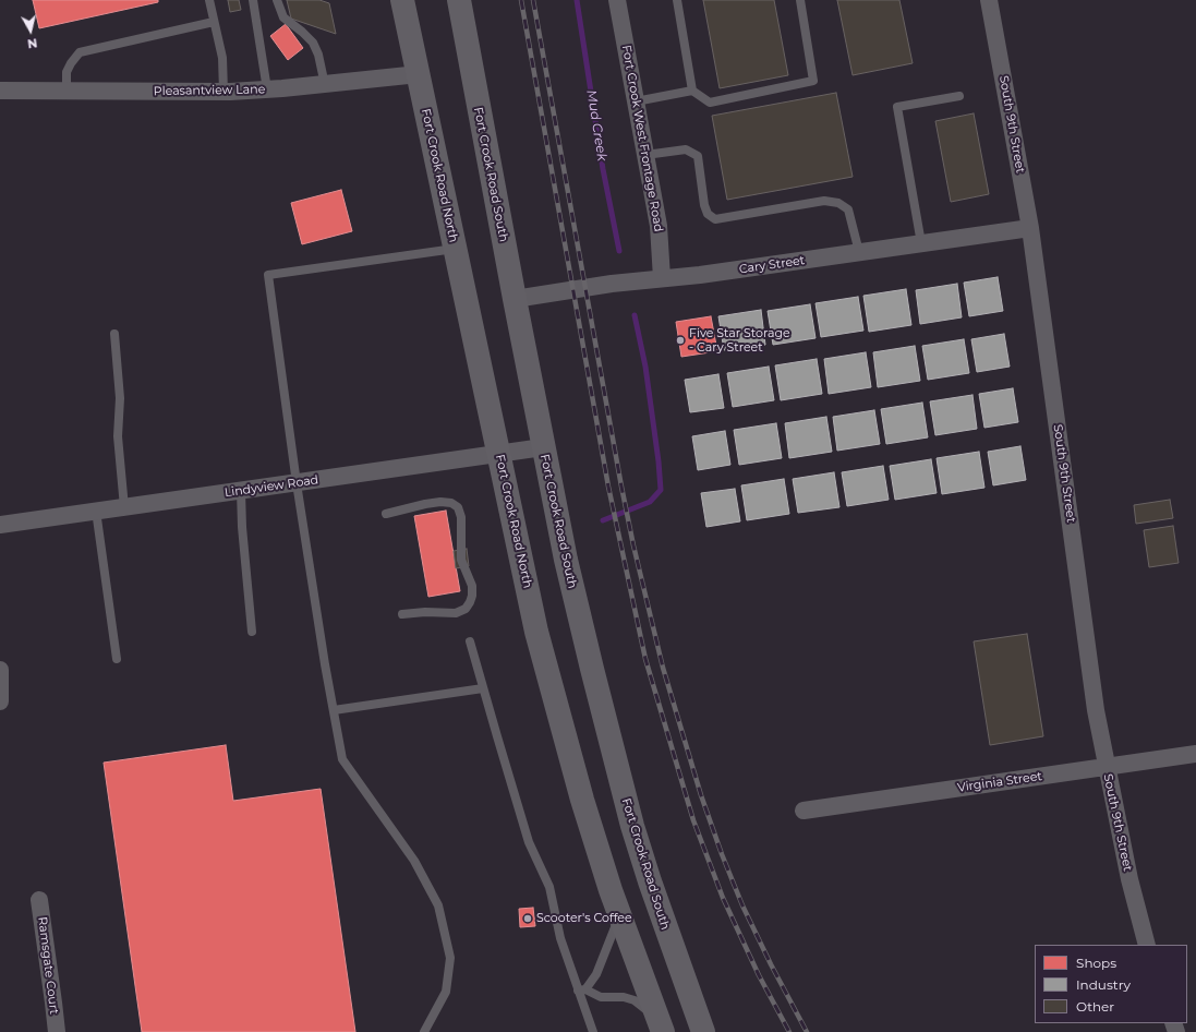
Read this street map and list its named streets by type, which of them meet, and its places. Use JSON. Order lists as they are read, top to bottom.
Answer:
{
  "streets": {
    "main road": ["Fort Crook Road South", "Fort Crook Road North"],
    "street": [
      "Pleasantview Lane",
      "South 9th Street",
      "Fort Crook West Frontage Road",
      "Cary Street",
      "Lindyview Road",
      "Virginia Street",
      "Ramsgate Court"
    ]
  },
  "crossings": [
    ["Pleasantview Lane", "Fort Crook Road North"],
    ["South 9th Street", "Cary Street"],
    ["South 9th Street", "Virginia Street"],
    ["Fort Crook West Frontage Road", "Cary Street"],
    ["Fort Crook Road South", "Cary Street"],
    ["Fort Crook Road South", "Lindyview Road"],
    ["Fort Crook Road North", "Lindyview Road"]
  ],
  "water": ["Mud Creek"],
  "places": ["Five Star Storage - Cary Street", "Scooter's Coffee"],
  "legend": ["Shops", "Industry", "Other"],
  "north": "bottom"
}
